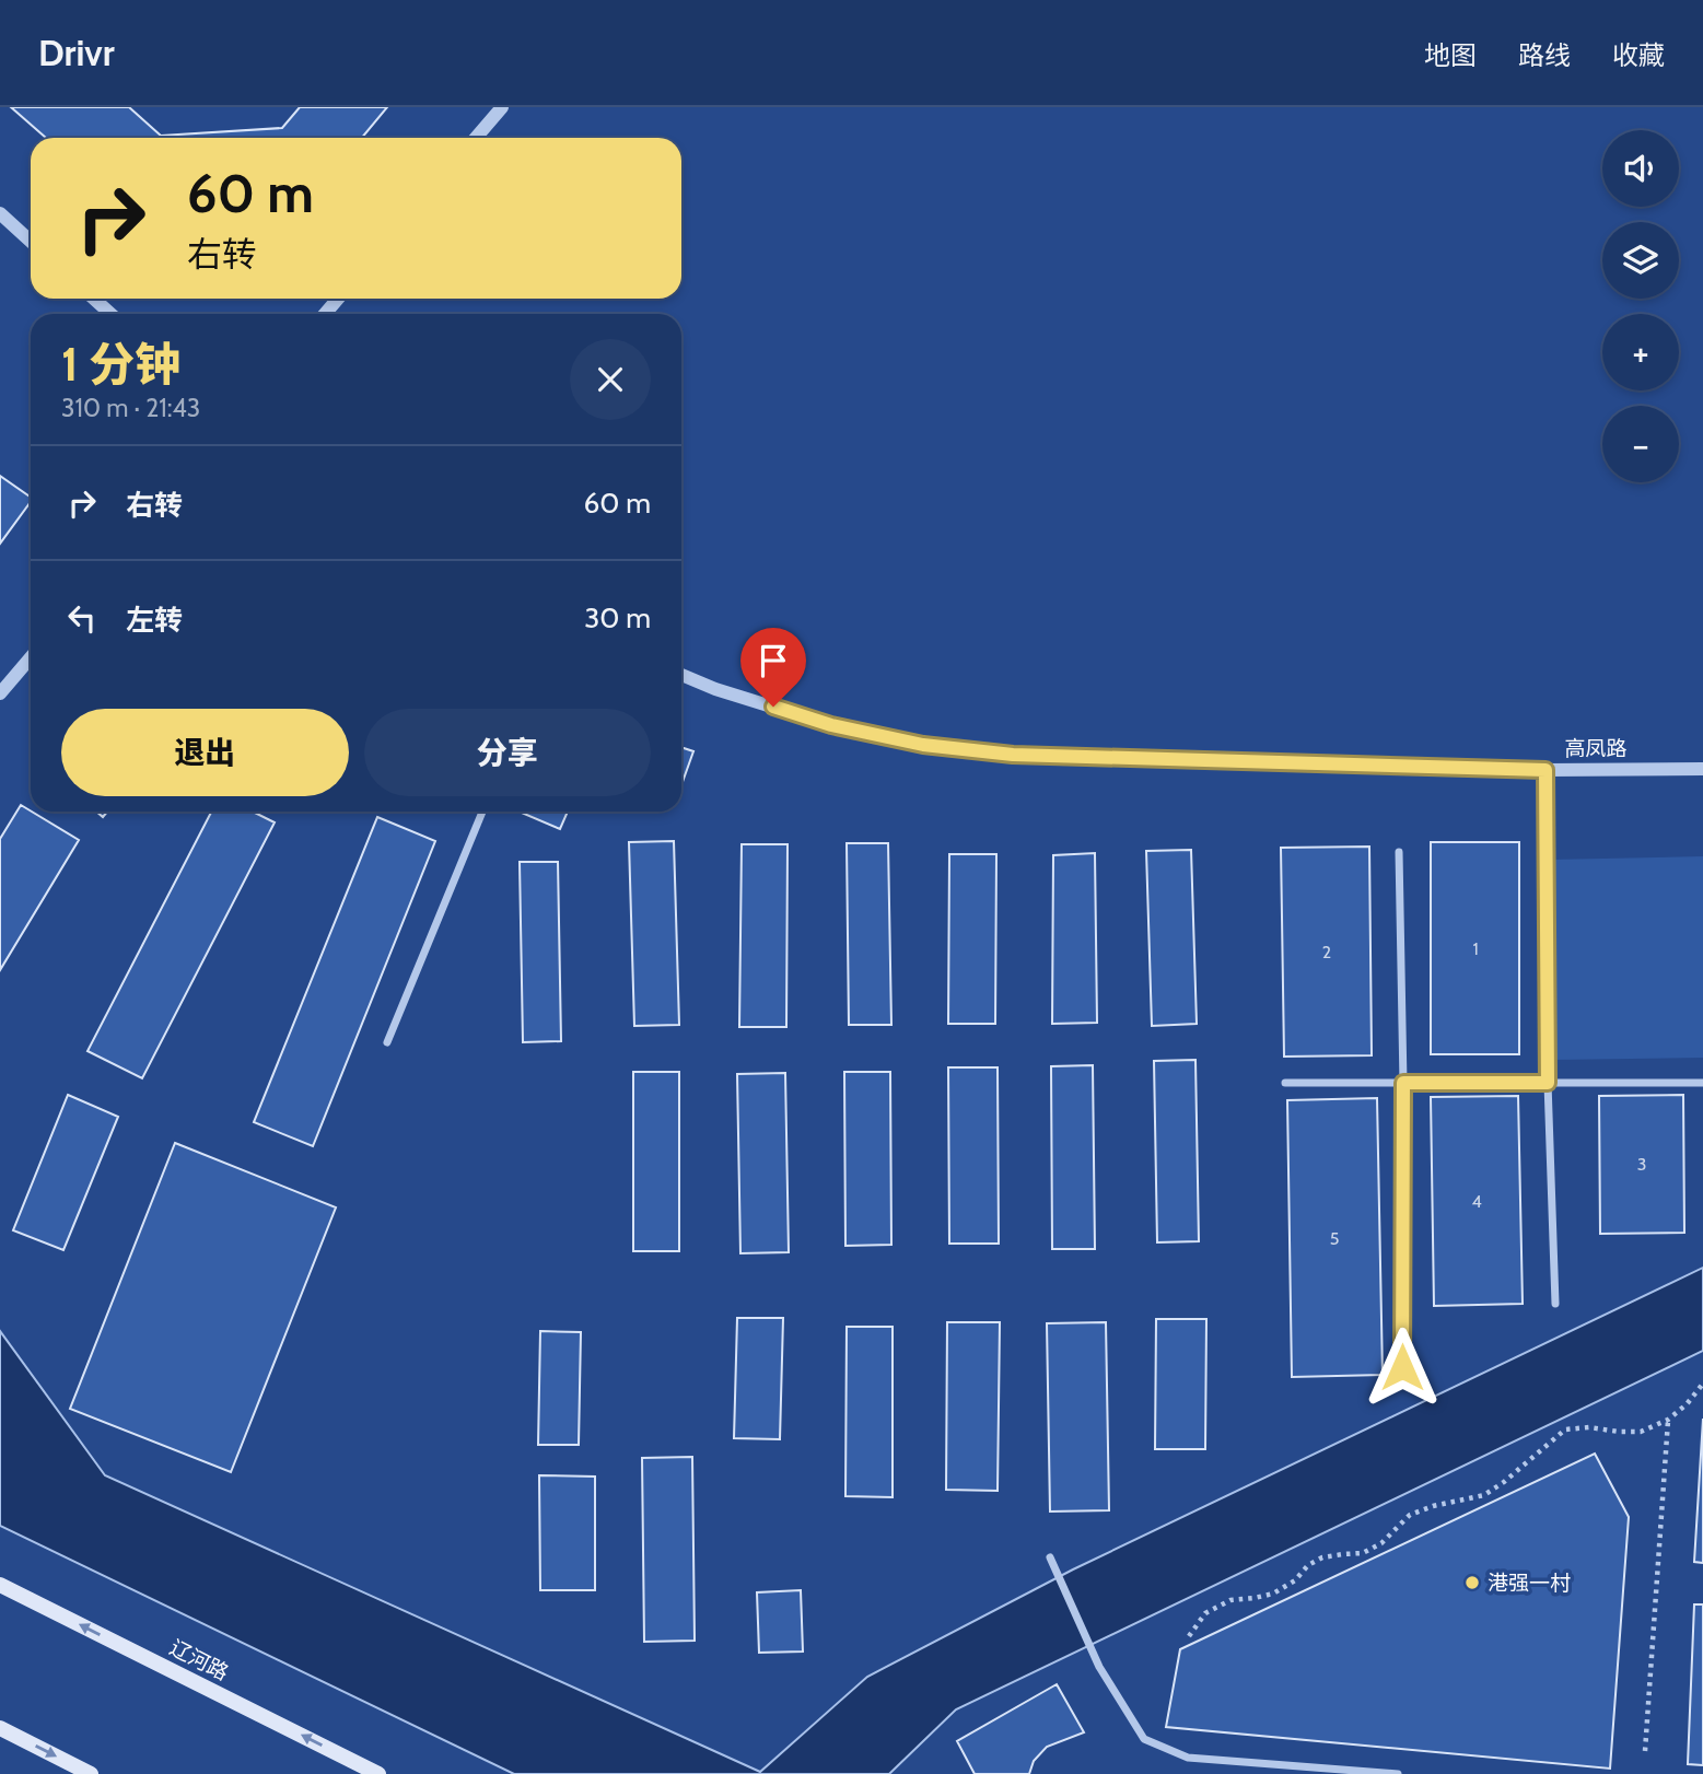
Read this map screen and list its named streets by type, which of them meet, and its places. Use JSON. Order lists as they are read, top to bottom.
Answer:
{
  "streets": {
    "main road": ["辽河路"],
    "street": ["高凤路"]
  },
  "one_way": ["辽河路"],
  "places": ["港强一村"],
  "house_numbers": [
    "1",
    "2",
    "3",
    "4",
    "5"
  ],
  "page": {
    "header": "Drivr",
    "nav": ["地图", "路线", "收藏"],
    "map_buttons": ["+", "−"],
    "turn": ["60 m", "右转"],
    "heading": ["1 分钟", "310 m · 21:43"],
    "list": [
      {
        "name": "右转",
        "value": "60 m"
      },
      {
        "name": "左转",
        "value": "30 m"
      }
    ],
    "buttons": ["退出", "分享"]
  }
}
